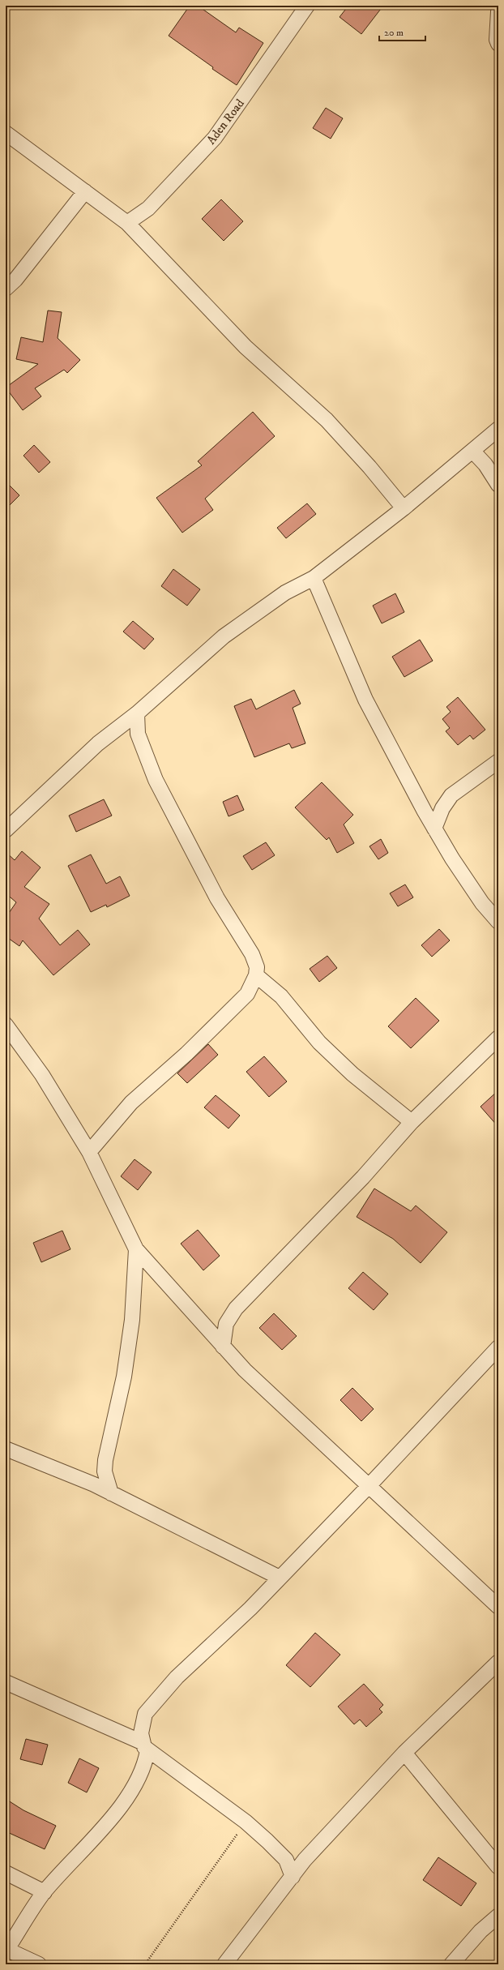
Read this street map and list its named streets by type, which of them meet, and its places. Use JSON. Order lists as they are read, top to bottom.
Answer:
{
  "streets": {
    "street": ["Aden Road"]
  },
  "scale_bar": "20 m"
}
